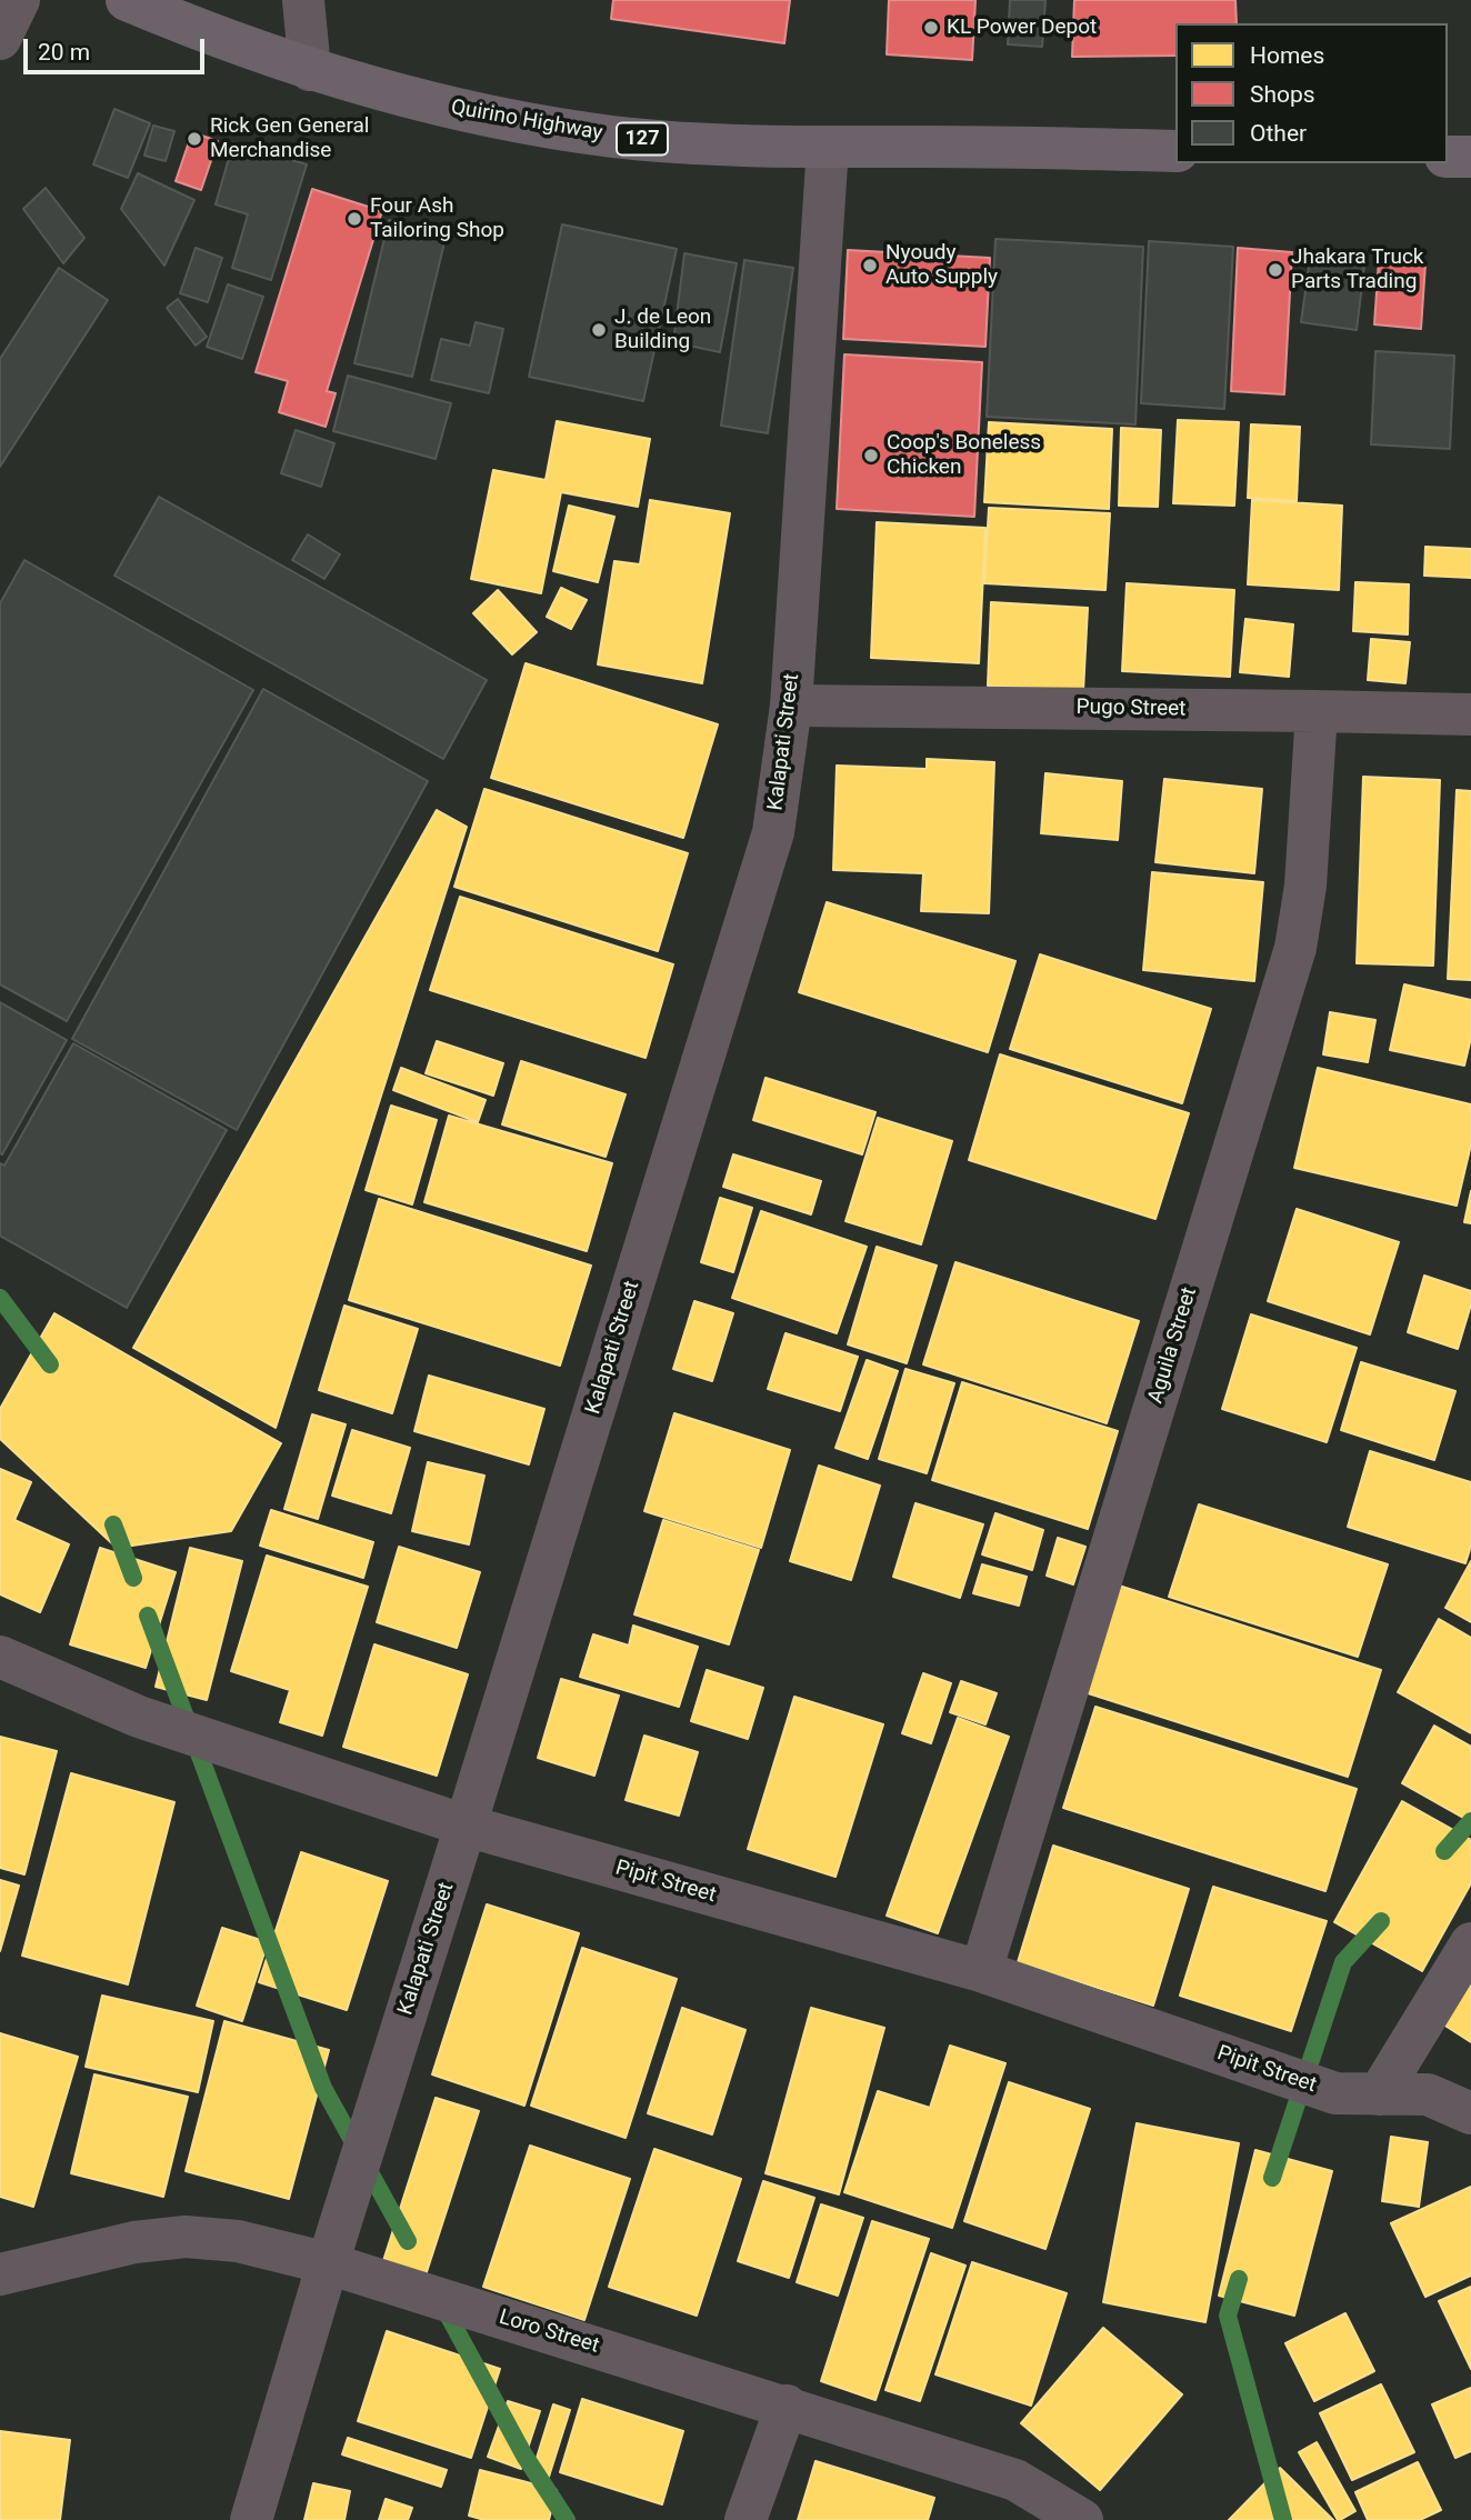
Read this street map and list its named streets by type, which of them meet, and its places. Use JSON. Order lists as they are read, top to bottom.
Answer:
{
  "streets": {
    "main road": ["Quirino Highway", "127"],
    "street": [
      "Pugo Street",
      "Kalapati Street",
      "Aguila Street",
      "Pipit Street",
      "Loro Street"
    ]
  },
  "crossings": [
    ["Quirino Highway", "Kalapati Street"],
    ["Pugo Street", "Kalapati Street"],
    ["Pugo Street", "Aguila Street"],
    ["Kalapati Street", "Pipit Street"],
    ["Kalapati Street", "Loro Street"],
    ["Aguila Street", "Pipit Street"]
  ],
  "places": [
    "KL Power Depot",
    "Rick Gen General Merchandise",
    "Four Ash Tailoring Shop",
    "Nyoudy Auto Supply",
    "Jhakara Truck Parts Trading",
    "J. de Leon Building",
    "Coop's Boneless Chicken"
  ],
  "legend": ["Homes", "Shops", "Other"],
  "scale_bar": "20 m"
}
